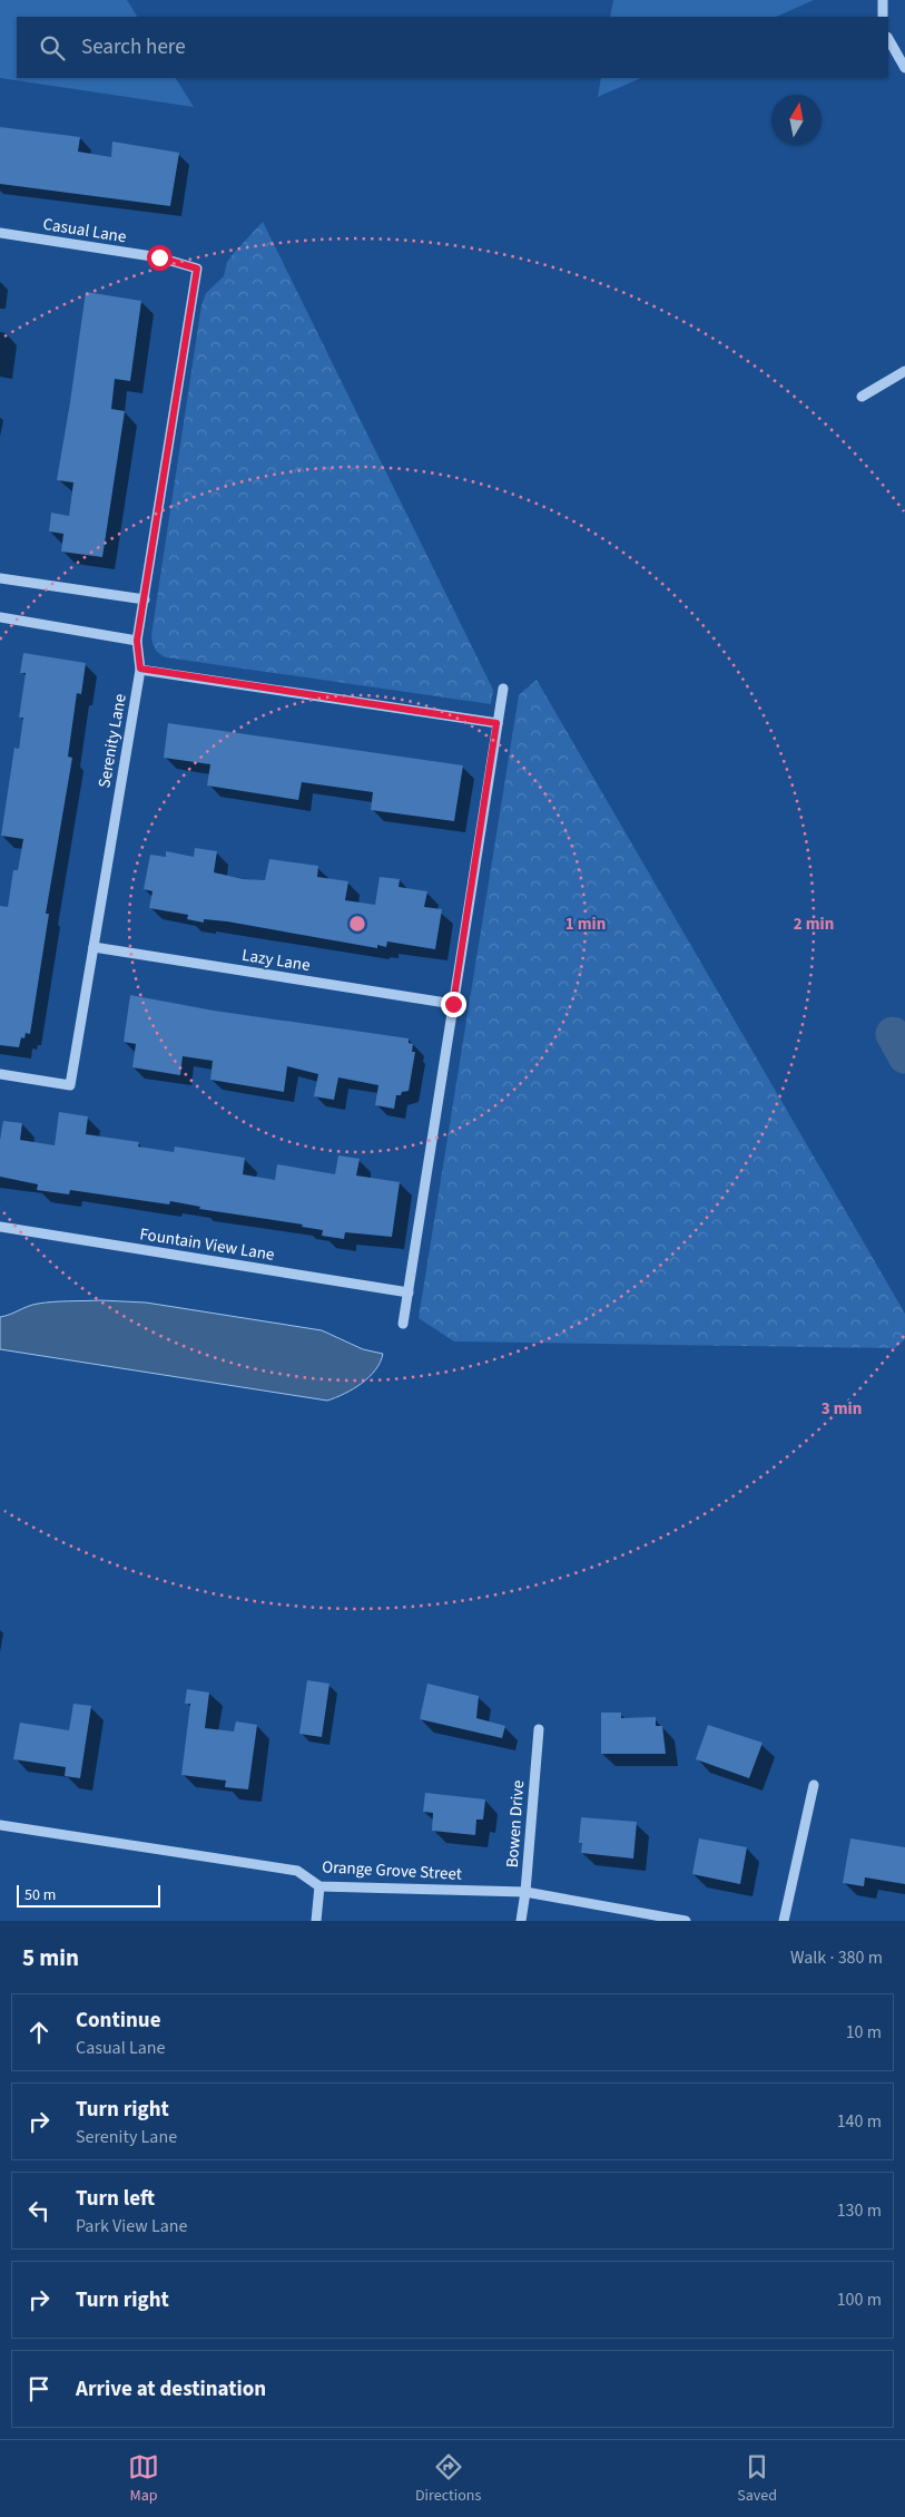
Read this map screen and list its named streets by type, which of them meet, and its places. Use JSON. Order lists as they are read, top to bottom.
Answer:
{
  "streets": {
    "street": [
      "Casual Lane",
      "Serenity Lane",
      "Lazy Lane",
      "Fountain View Lane",
      "Bowen Drive",
      "Orange Grove Street"
    ]
  },
  "crossings": [
    ["Casual Lane", "Serenity Lane"],
    ["Serenity Lane", "Lazy Lane"],
    ["Bowen Drive", "Orange Grove Street"]
  ],
  "scale_bar": "50 m",
  "north": "top",
  "page": {
    "search": "Search here",
    "scale": "50 m",
    "heading": ["5 min", "Walk · 380 m"],
    "list": [
      ["Continue", "Casual Lane", "10 m"],
      ["Turn right", "Serenity Lane", "140 m"],
      ["Turn left", "Park View Lane", "130 m"],
      ["Turn right", "100 m"],
      "Arrive at destination"
    ],
    "nav": ["Map", "Directions", "Saved"]
  },
  "rings": ["1 min", "2 min", "3 min"]
}
